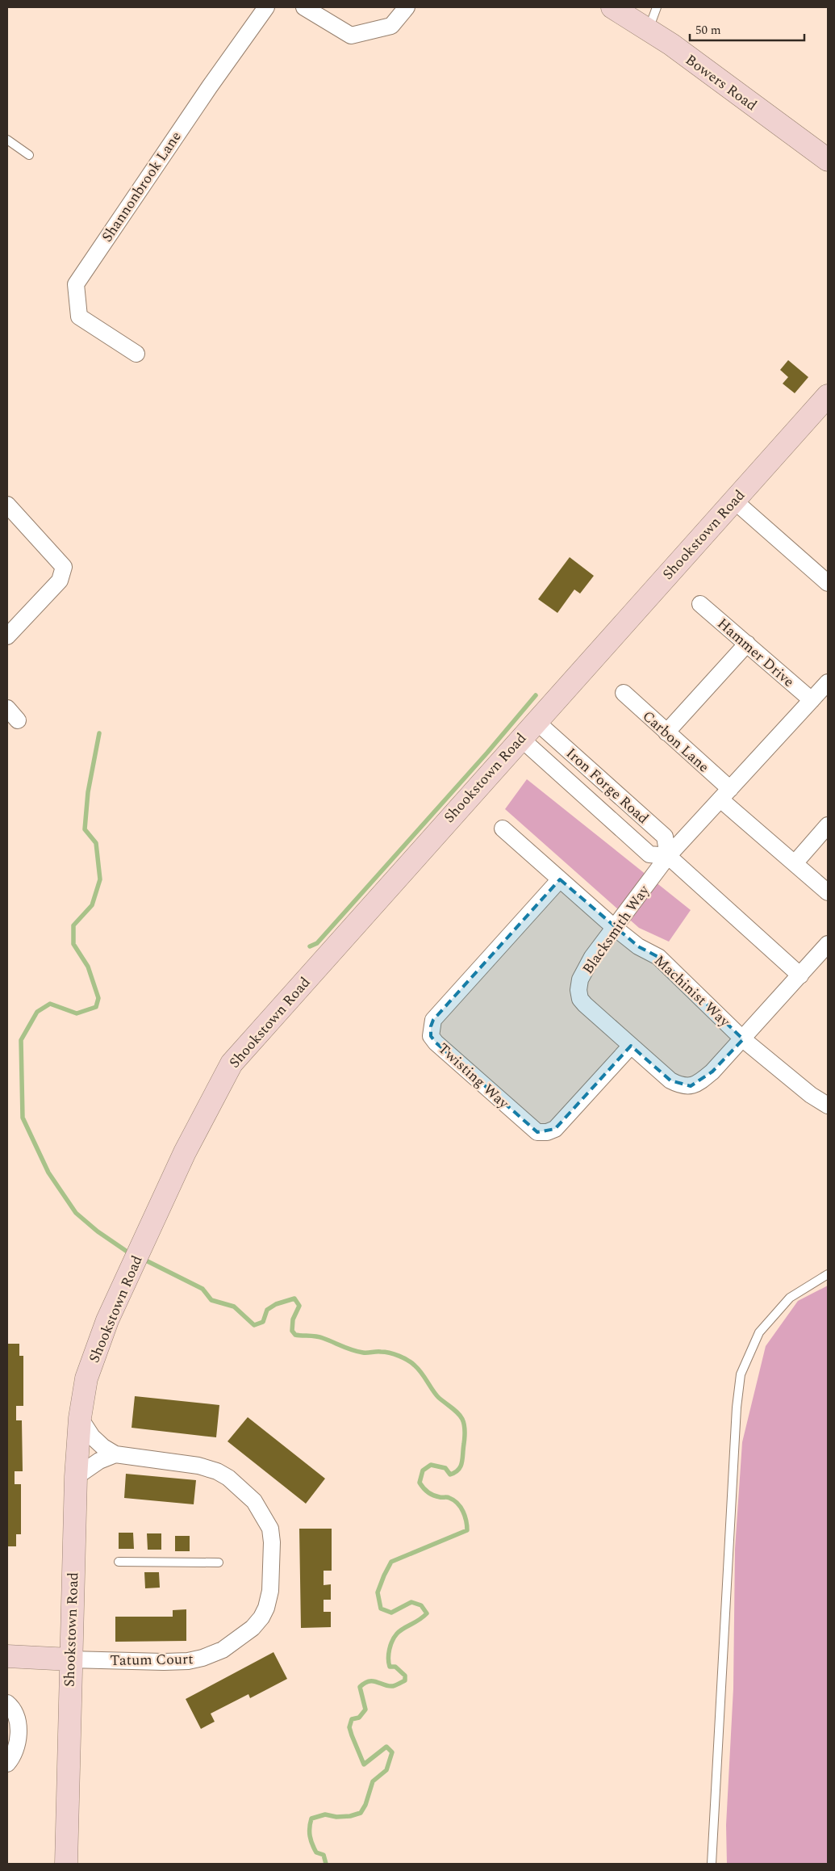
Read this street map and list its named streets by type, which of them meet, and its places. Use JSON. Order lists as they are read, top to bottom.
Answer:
{
  "streets": {
    "street": [
      "Bowers Road",
      "Shannonbrook Lane",
      "Shookstown Road",
      "Hammer Drive",
      "Carbon Lane",
      "Iron Forge Road",
      "Blacksmith Way",
      "Machinist Way",
      "Twisting Way",
      "Tatum Court"
    ]
  },
  "crossings": [
    ["Shookstown Road", "Iron Forge Road"],
    ["Shookstown Road", "Tatum Court"],
    ["Hammer Drive", "Blacksmith Way"],
    ["Carbon Lane", "Blacksmith Way"],
    ["Iron Forge Road", "Blacksmith Way"],
    ["Blacksmith Way", "Machinist Way"],
    ["Blacksmith Way", "Twisting Way"],
    ["Machinist Way", "Twisting Way"]
  ],
  "scale_bar": "50 m"
}
